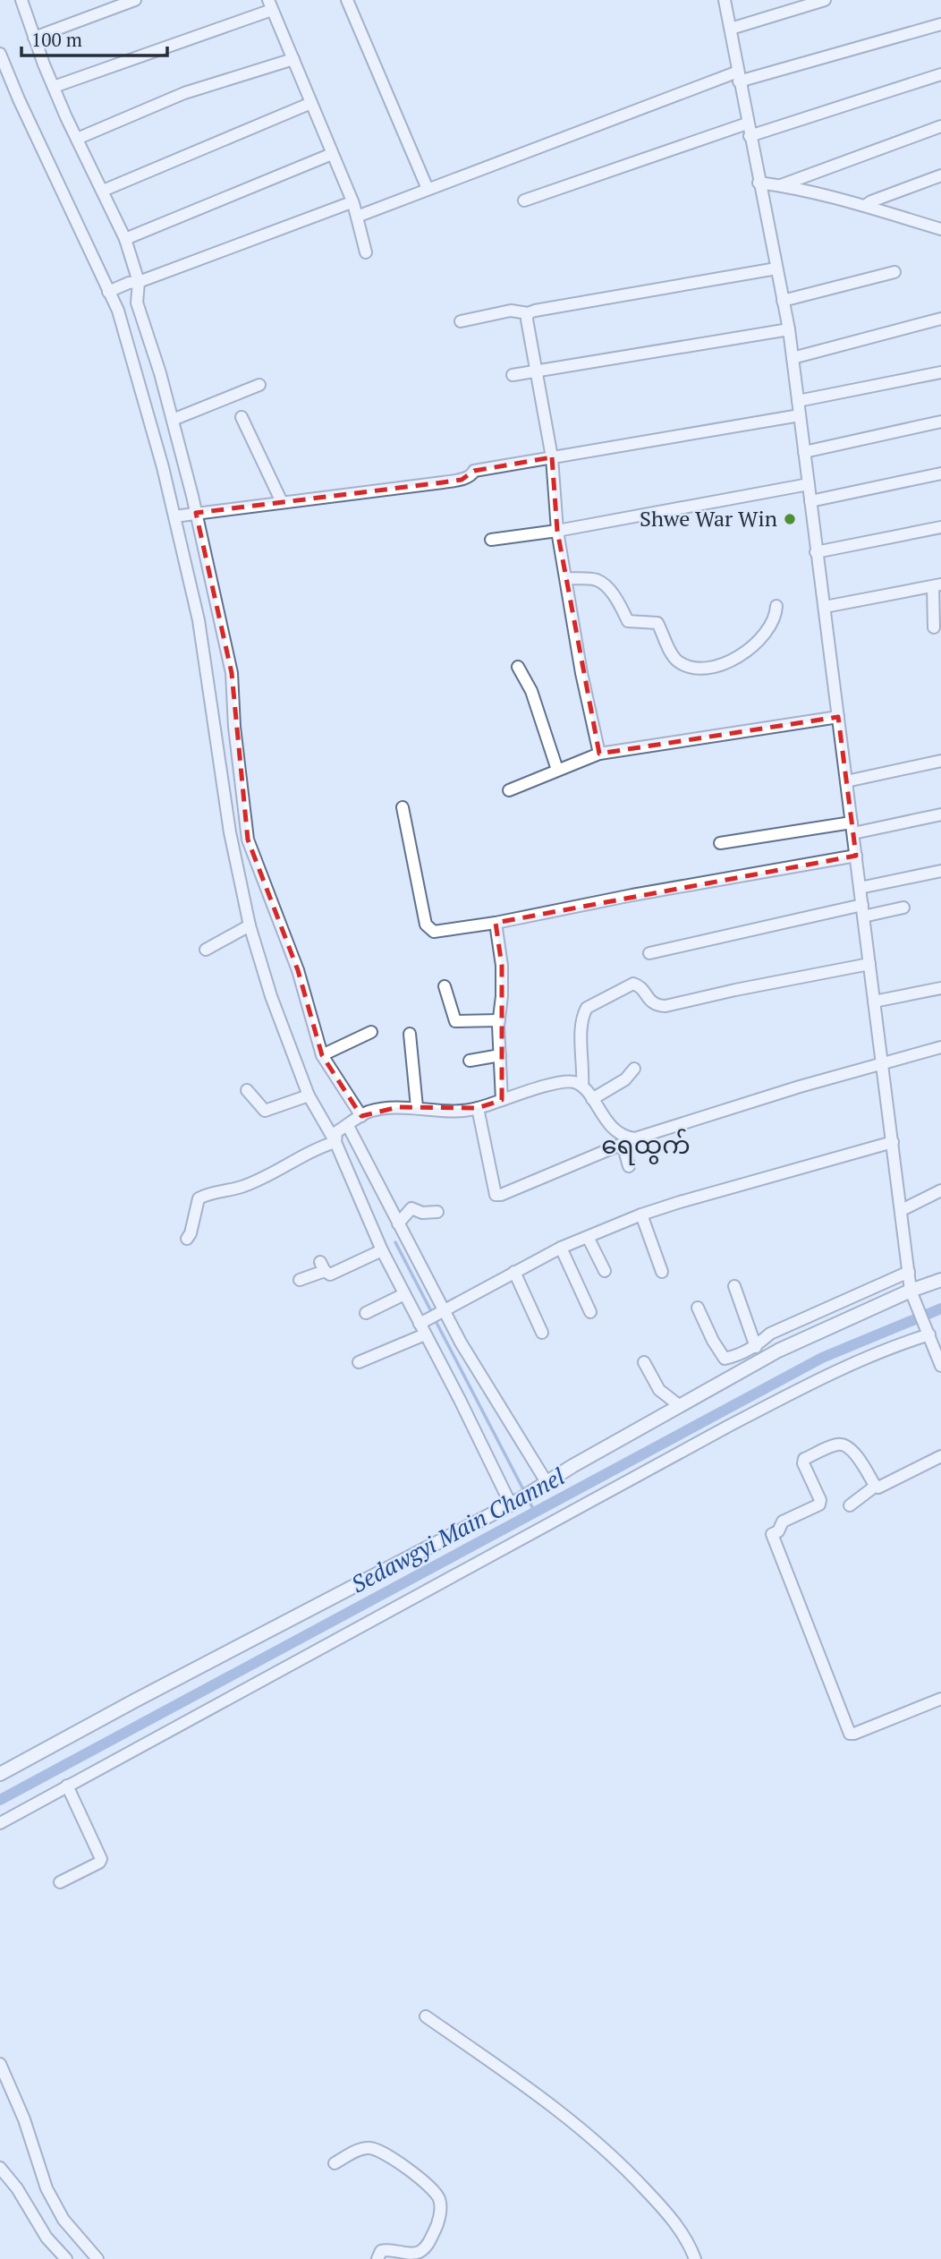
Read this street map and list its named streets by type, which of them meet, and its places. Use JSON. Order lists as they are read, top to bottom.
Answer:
{
  "districts": ["ရေထွက်"],
  "water": ["Sedawgyi Main Channel"],
  "places": ["Shwe War Win"],
  "scale_bar": "100 m"
}
